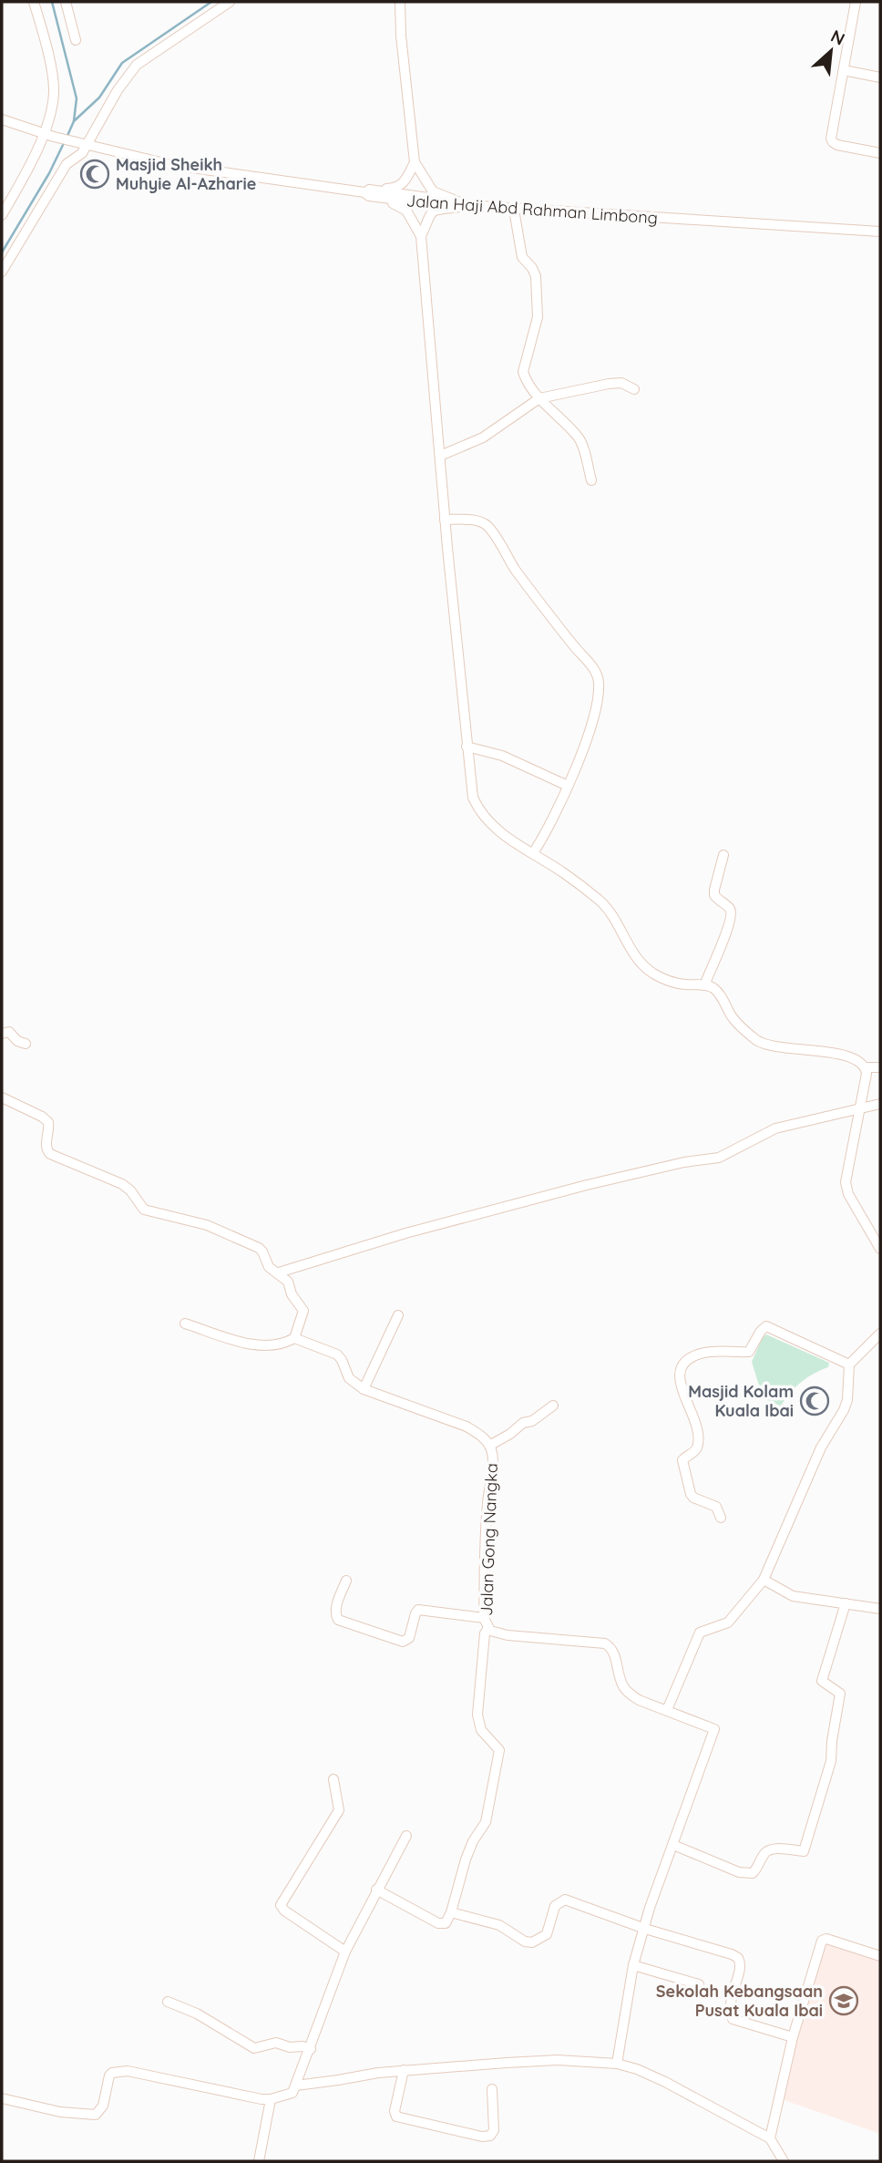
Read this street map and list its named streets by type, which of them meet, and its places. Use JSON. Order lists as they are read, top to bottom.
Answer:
{
  "streets": {
    "street": ["Jalan Haji Abd Rahman Limbong", "Jalan Gong Nangka"]
  },
  "places": {
    "mosque": ["Masjid Sheikh Muhyie Al-Azharie", "Masjid Kolam Kuala Ibai"],
    "school or university": ["Sekolah Kebangsaan Pusat Kuala Ibai"]
  },
  "north": "top right"
}
